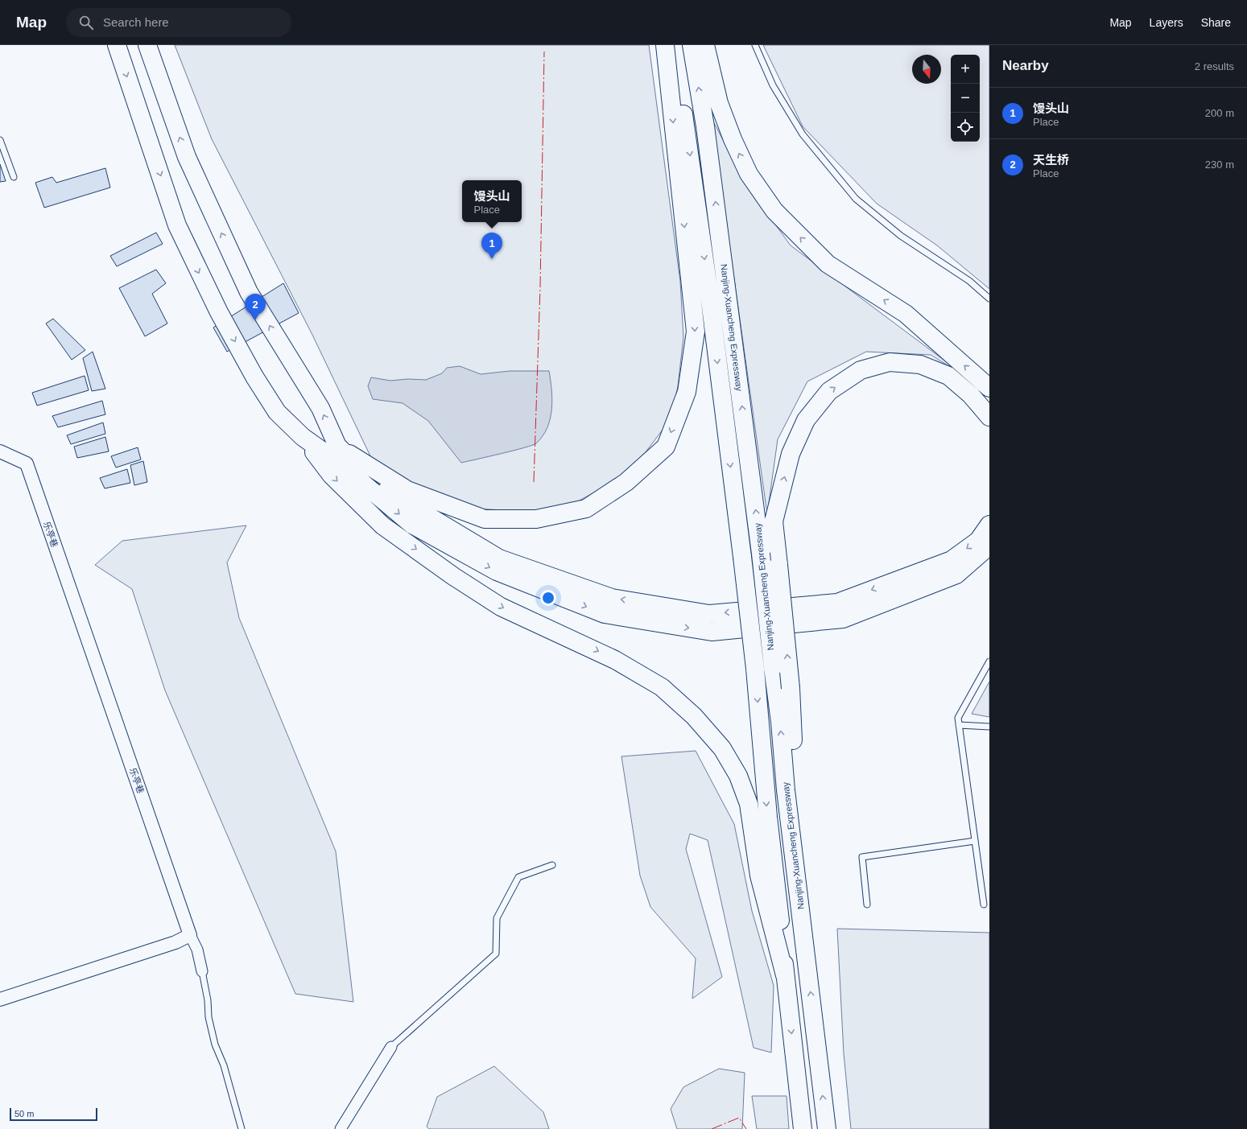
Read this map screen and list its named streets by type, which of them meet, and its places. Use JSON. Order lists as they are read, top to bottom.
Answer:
{
  "streets": {
    "highway": ["Nanjing-Xuancheng Expressway"],
    "street": ["乐亭巷"]
  },
  "scale_bar": "50 m",
  "north": "bottom",
  "page": {
    "header": "Map",
    "search": "Search here",
    "nav": ["Map", "Layers", "Share"],
    "heading": ["Nearby", "2 results"],
    "map_buttons": ["+", "−"],
    "list": [
      {
        "mark": "1",
        "name": "馒头山",
        "note": "Place",
        "value": "200 m"
      },
      {
        "mark": "2",
        "name": "天生桥",
        "note": "Place",
        "value": "230 m"
      }
    ],
    "popup": ["馒头山", "Place"],
    "pins": ["1", "2"],
    "scale": "50 m"
  }
}
